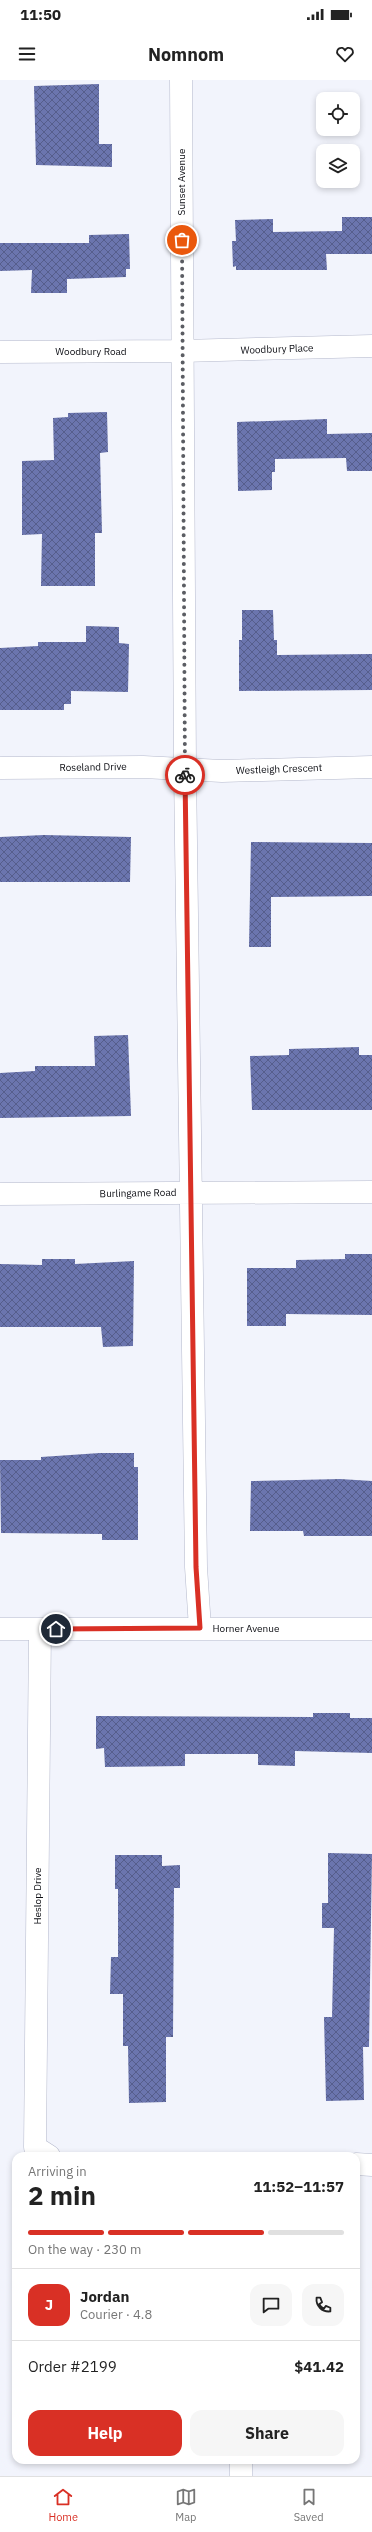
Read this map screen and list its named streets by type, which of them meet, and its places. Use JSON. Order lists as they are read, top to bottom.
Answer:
{
  "streets": {
    "street": [
      "Sunset Avenue",
      "Woodbury Place",
      "Woodbury Road",
      "Roseland Drive",
      "Westleigh Crescent",
      "Burlingame Road",
      "Horner Avenue",
      "Heslop Drive"
    ]
  },
  "crossings": [
    ["Sunset Avenue", "Woodbury Place"],
    ["Sunset Avenue", "Woodbury Road"],
    ["Sunset Avenue", "Roseland Drive"],
    ["Sunset Avenue", "Westleigh Crescent"],
    ["Sunset Avenue", "Burlingame Road"],
    ["Sunset Avenue", "Horner Avenue"],
    ["Woodbury Place", "Woodbury Road"],
    ["Roseland Drive", "Westleigh Crescent"],
    ["Horner Avenue", "Heslop Drive"]
  ],
  "page": {
    "status": "11:50",
    "header": "Nomnom",
    "heading": ["2 min", "Arriving in", "11:52–11:57"],
    "panel": [
      "Jordan",
      "Courier · 4.8",
      "Order #2199",
      "$41.42"
    ],
    "bar": "On the way · 230 m",
    "round": "J",
    "buttons": ["Help", "Share"],
    "tabs": ["Home", "Map", "Saved"]
  }
}
